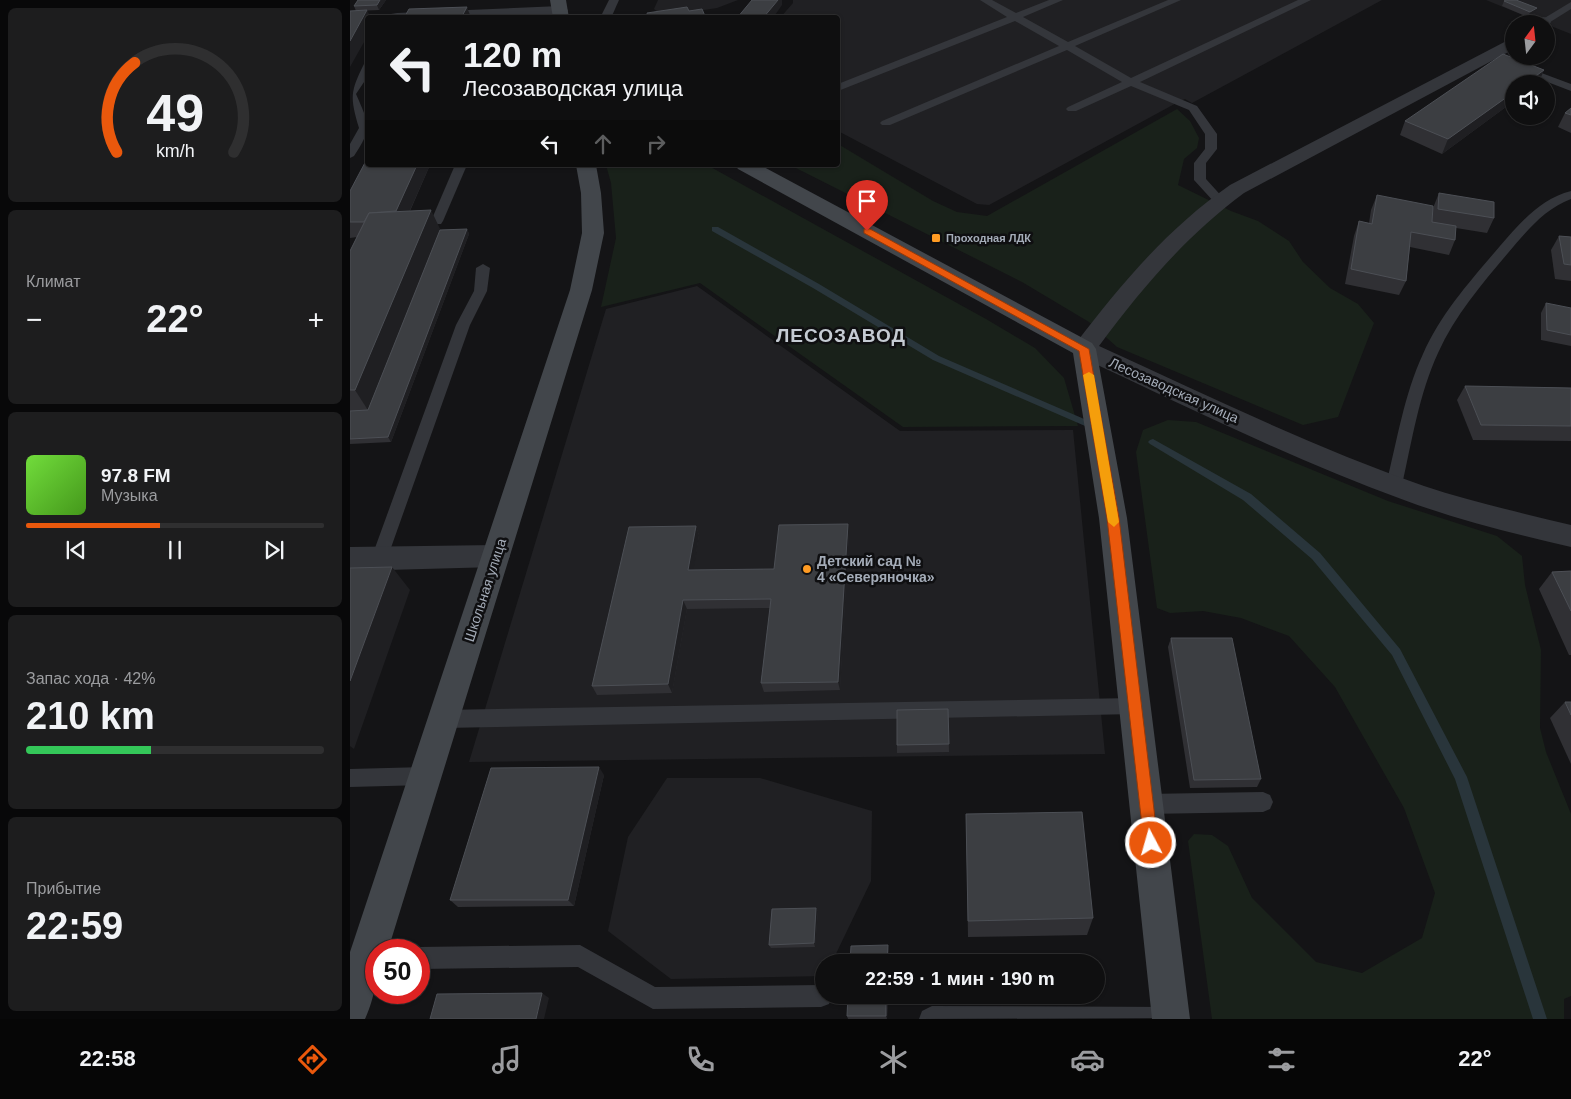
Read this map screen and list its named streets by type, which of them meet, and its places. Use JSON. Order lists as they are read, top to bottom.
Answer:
{
  "streets": {
    "main road": ["Лесозаводская улица", "Школьная улица"]
  },
  "districts": ["ЛЕСОЗАВОД"],
  "places": {
    "transit": ["Проходная ЛДК"],
    "other": ["Детский сад № 4 «Северяночка»"]
  },
  "north": "top",
  "page": {
    "turn": ["120 m", "Лесозаводская улица"],
    "tile": [
      "Климат",
      ["Запас хода · 42%", "210 km"],
      ["Прибытие", "22:59"]
    ],
    "heat": ["−", "22°", "+"],
    "song": ["97.8 FM", "Музыка"],
    "limit": "50",
    "trip": "22:59 · 1 мин · 190 m",
    "tabs": ["22:58", "22°"],
    "gauge": ["49", "km/h"]
  }
}
